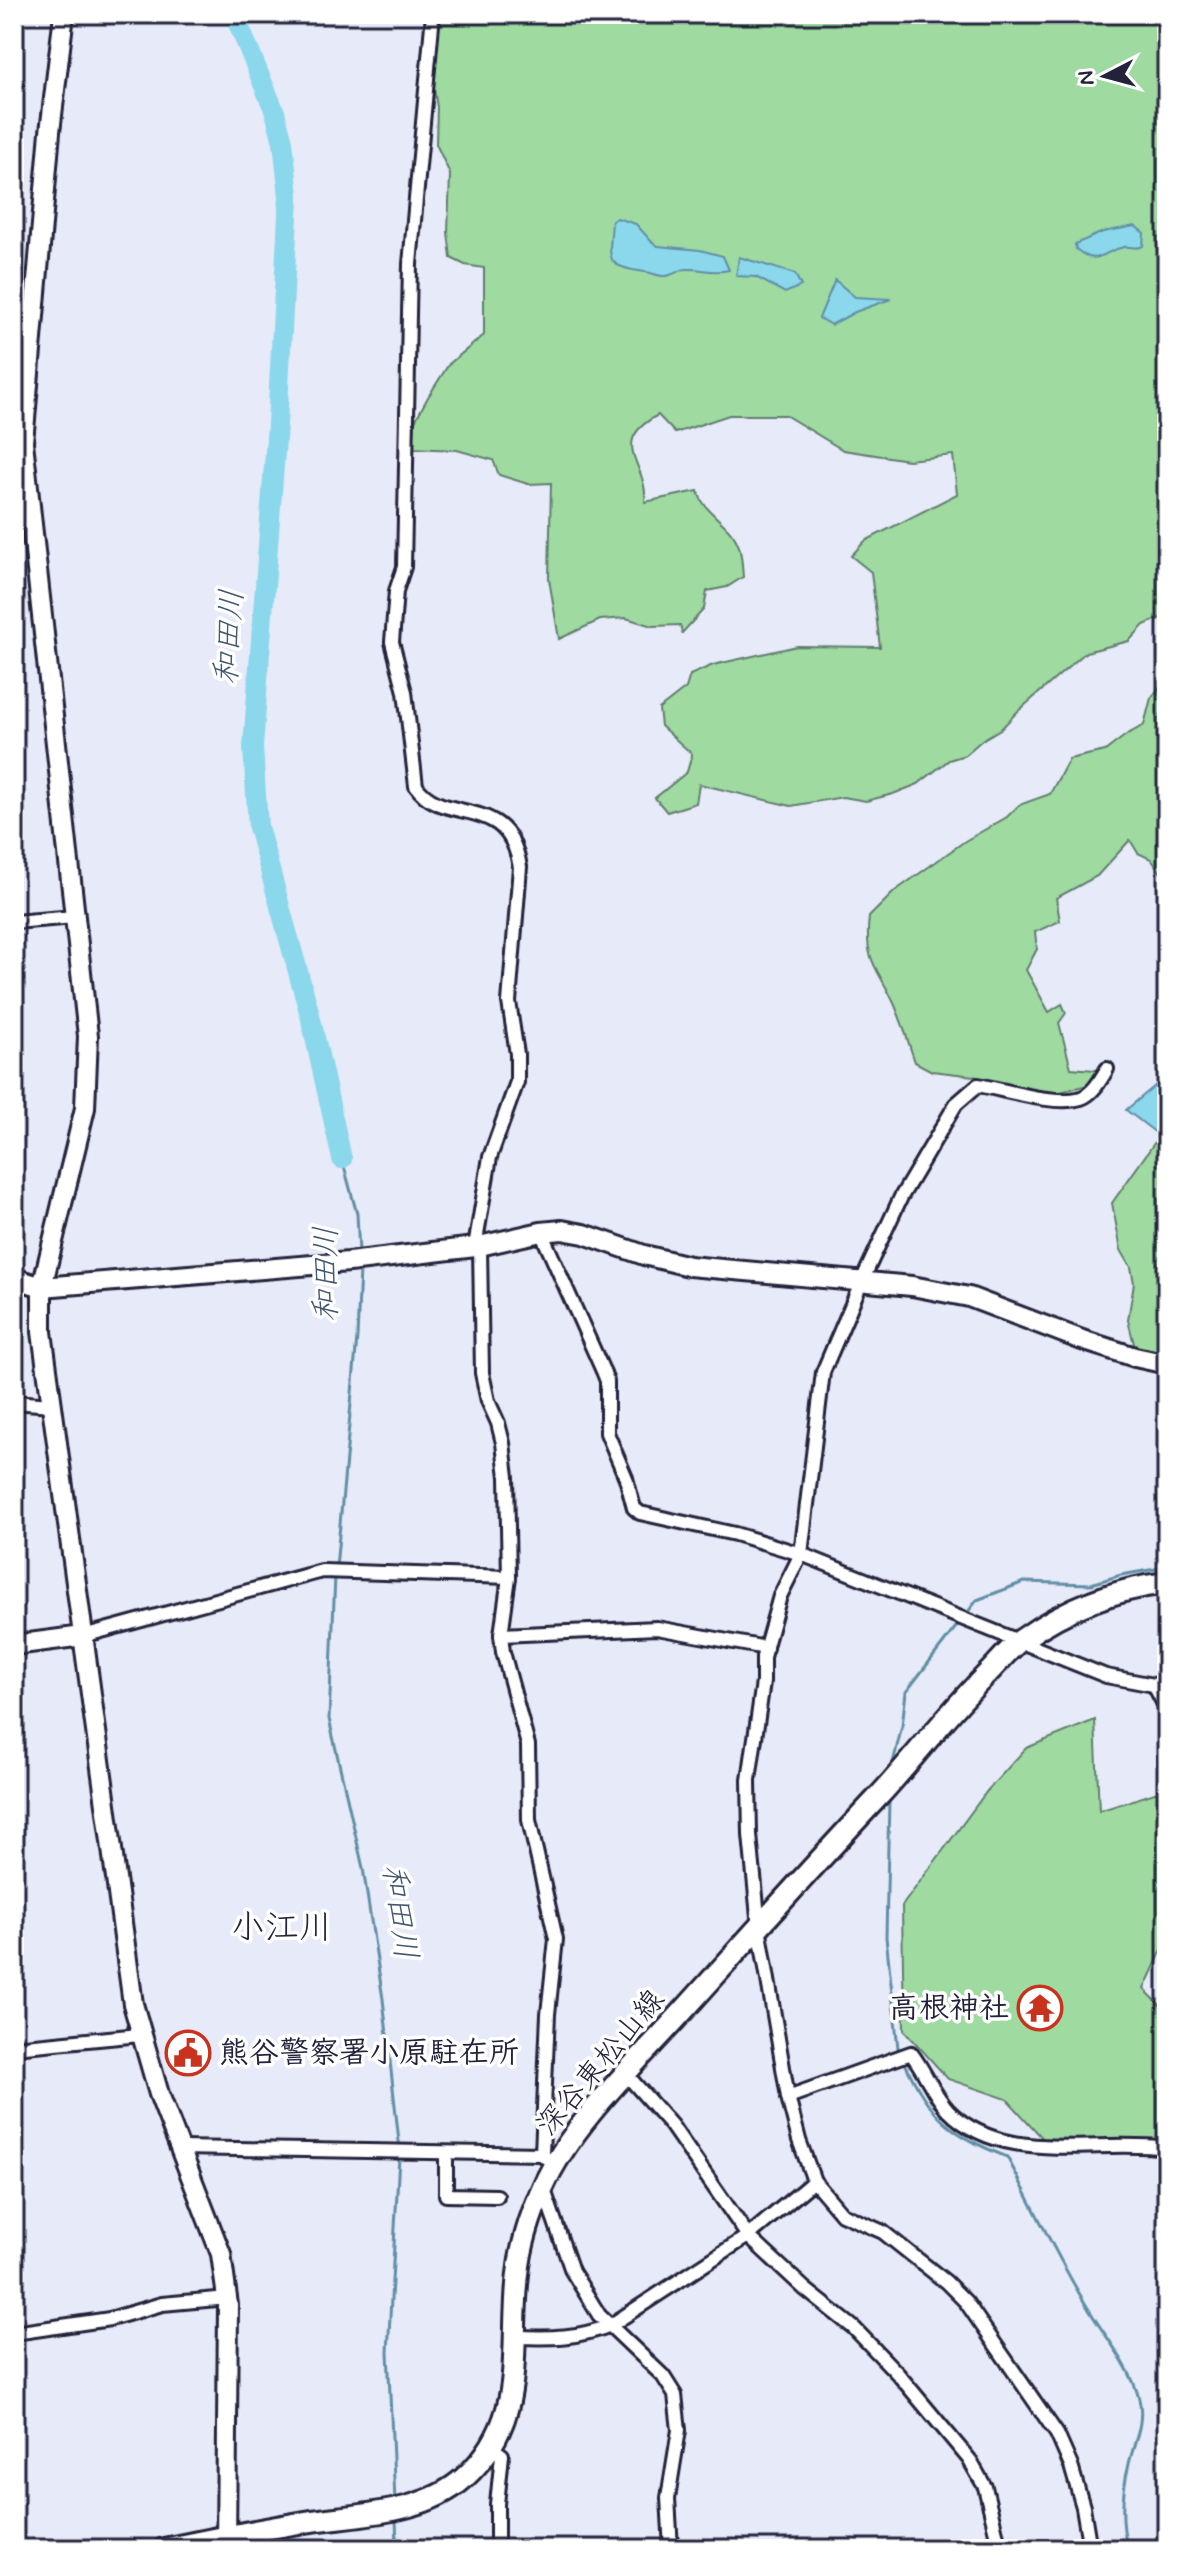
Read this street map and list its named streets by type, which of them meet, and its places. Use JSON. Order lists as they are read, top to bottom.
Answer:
{
  "streets": {
    "main road": ["深谷東松山線"]
  },
  "districts": ["小江川"],
  "water": ["和田川"],
  "places": {
    "temple": ["高根神社"],
    "public building": ["熊谷警察署小原駐在所"]
  },
  "north": "left"
}
